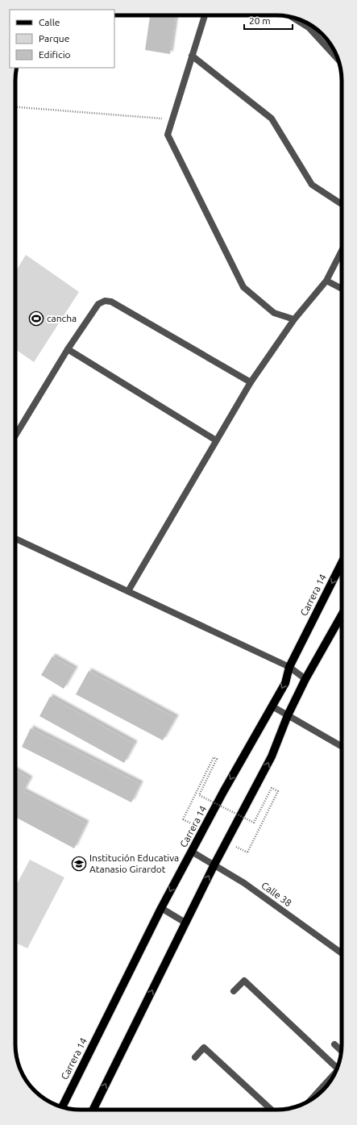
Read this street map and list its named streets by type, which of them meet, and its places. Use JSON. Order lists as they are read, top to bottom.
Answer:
{
  "streets": {
    "main road": ["Carrera 14"],
    "street": ["Calle 38"]
  },
  "crossings": [
    ["Carrera 14", "Calle 38"]
  ],
  "places": {
    "sports": ["cancha"],
    "school or university": ["Institución Educativa Atanasio Girardot"]
  },
  "legend": ["Calle", "Parque", "Edificio"],
  "scale_bar": "20 m"
}
